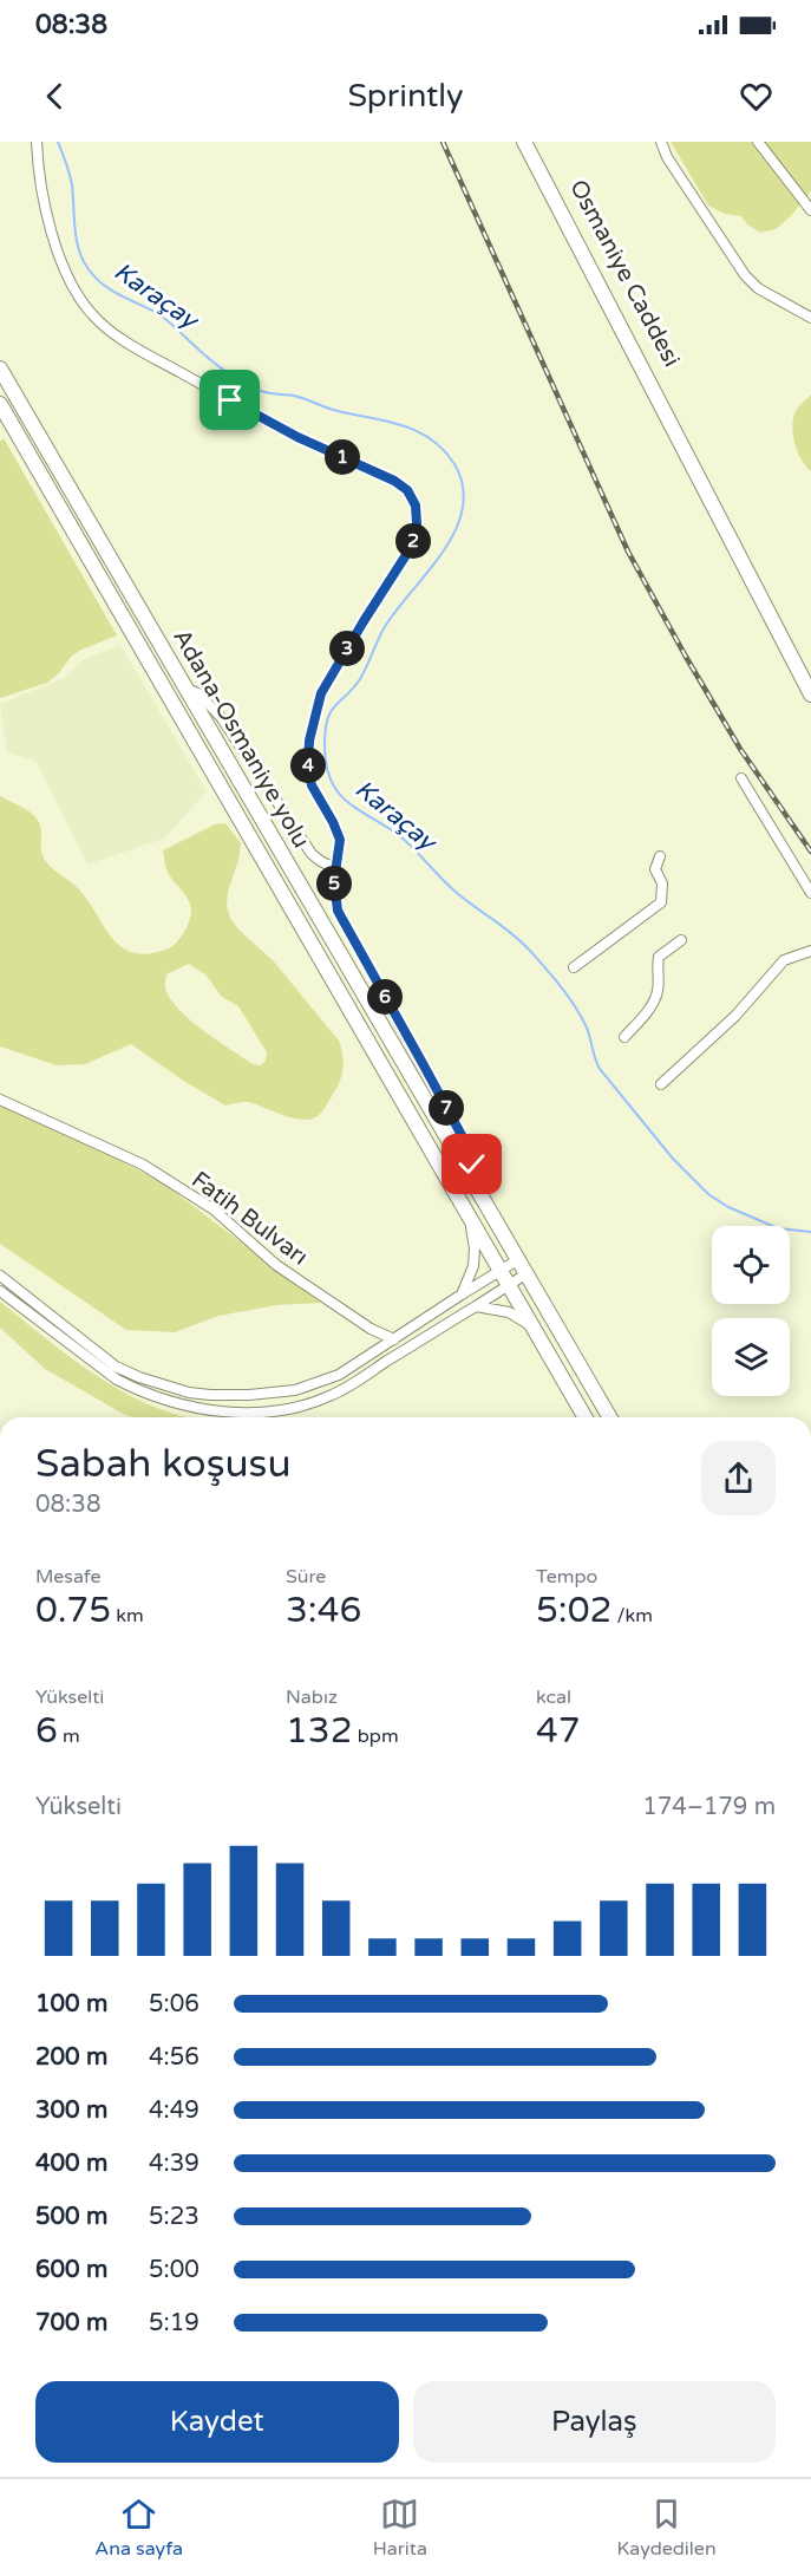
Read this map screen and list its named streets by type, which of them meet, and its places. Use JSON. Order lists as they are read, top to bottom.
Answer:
{
  "streets": {
    "highway": ["Osmaniye Caddesi", "Adana-Osmaniye yolu"],
    "street": ["Fatih Bulvarı"]
  },
  "water": ["Karaçay"],
  "page": {
    "status": "08:38",
    "header": "Sprintly",
    "pins": [
      "1",
      "2",
      "3",
      "4",
      "5",
      "6",
      "7"
    ],
    "heading": ["Sabah koşusu", "08:38"],
    "stats": [
      ["Mesafe", "0.75 km"],
      ["Süre", "3:46"],
      ["Tempo", "5:02 /km"],
      ["Yükselti", "6 m"],
      ["Nabız", "132 bpm"],
      ["kcal", "47"]
    ],
    "chart": ["Yükselti", "174–179 m"],
    "list": [
      {
        "name": "100 m",
        "note": "5:06"
      },
      {
        "name": "200 m",
        "note": "4:56"
      },
      {
        "name": "300 m",
        "note": "4:49"
      },
      {
        "name": "400 m",
        "note": "4:39"
      },
      {
        "name": "500 m",
        "note": "5:23"
      },
      {
        "name": "600 m",
        "note": "5:00"
      },
      {
        "name": "700 m",
        "note": "5:19"
      }
    ],
    "buttons": ["Kaydet", "Paylaş"],
    "tabs": ["Ana sayfa", "Harita", "Kaydedilen"]
  }
}
